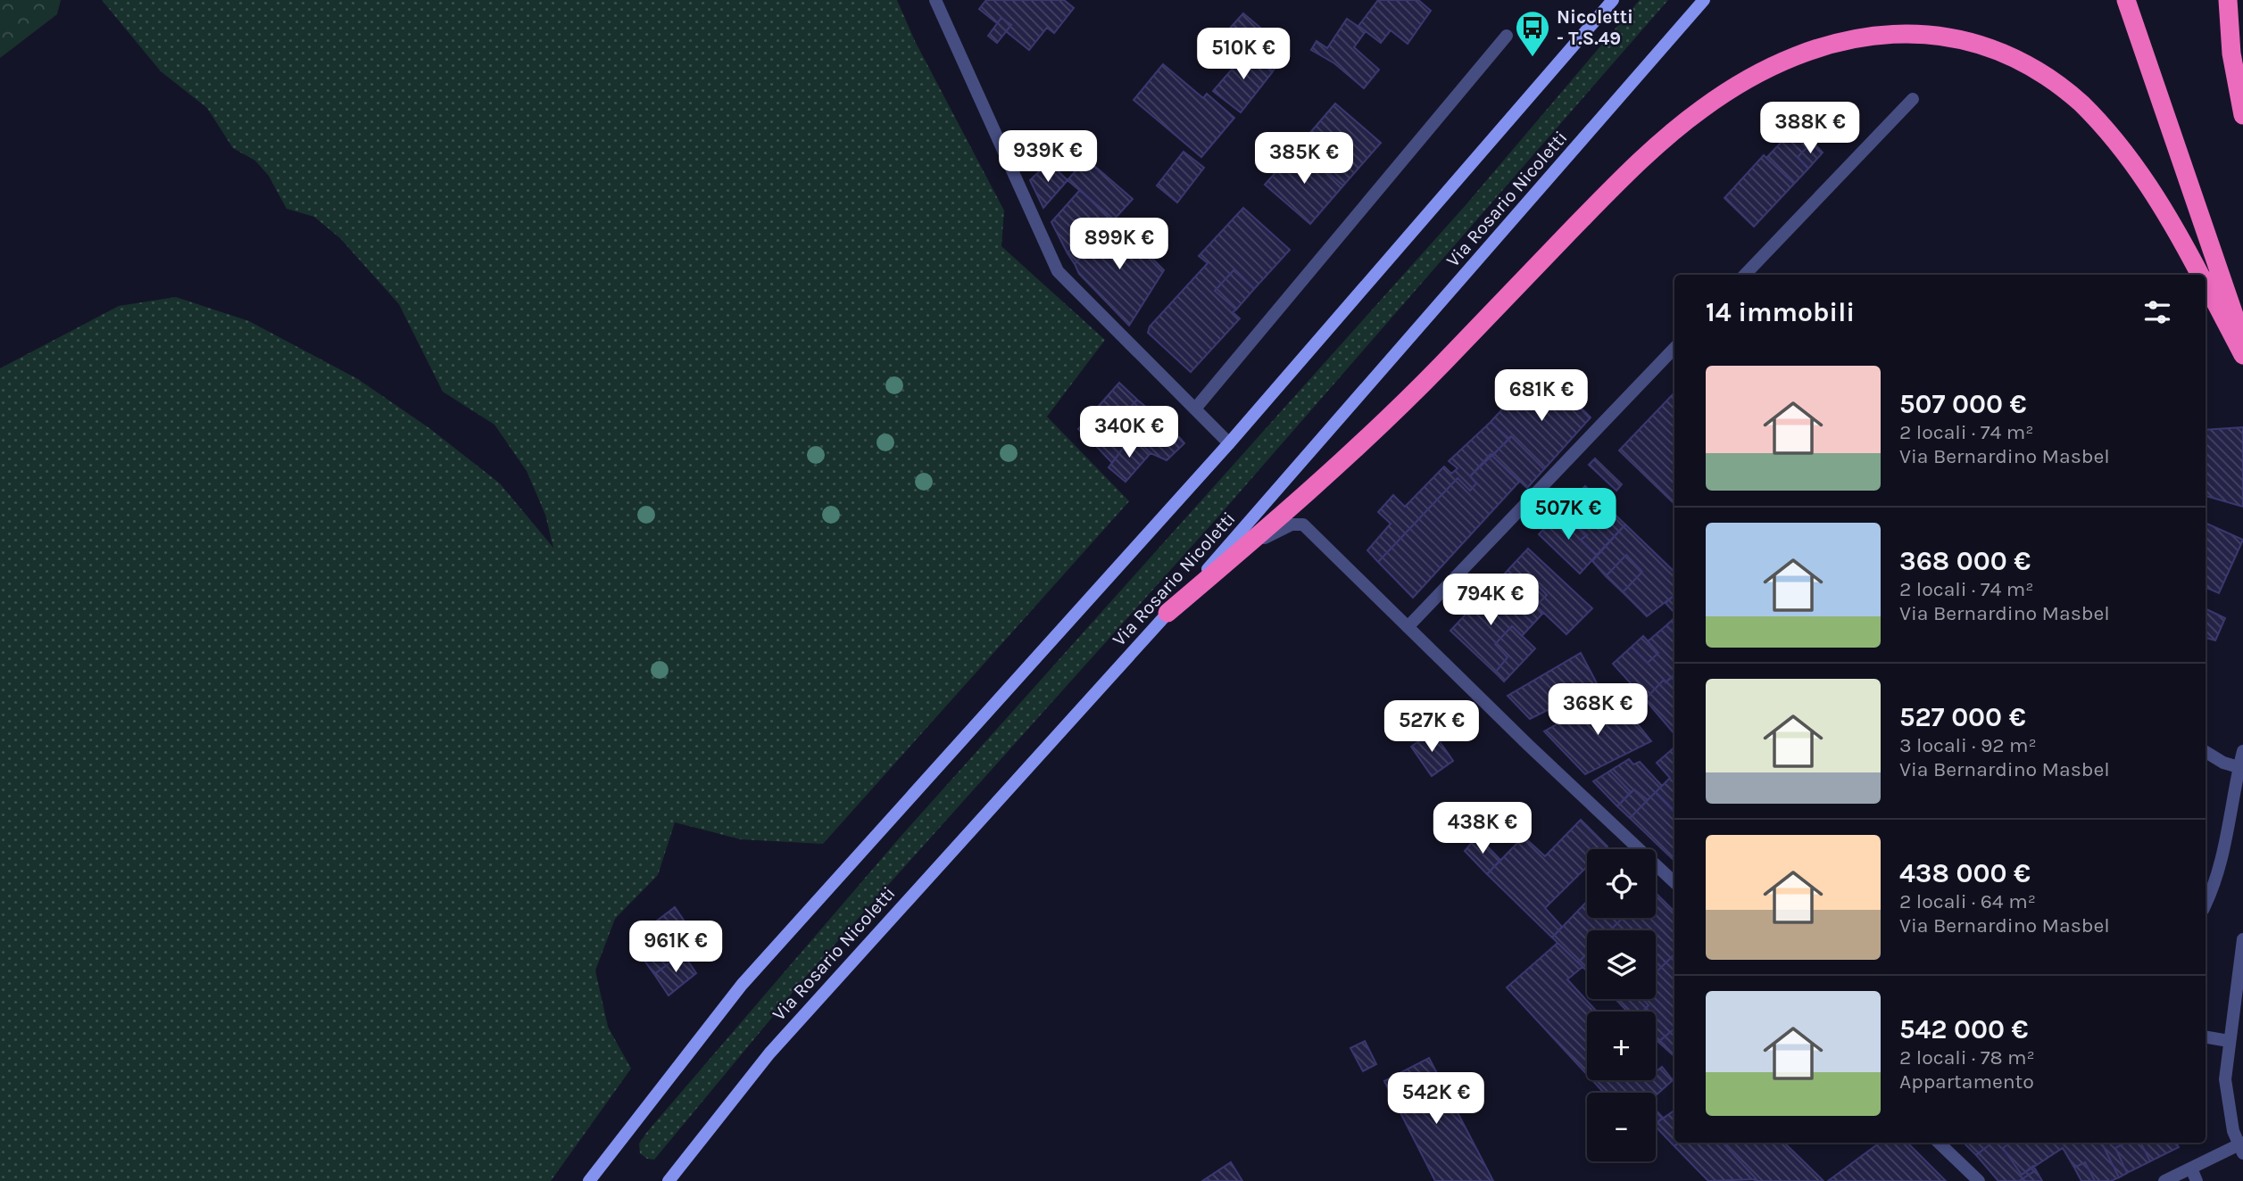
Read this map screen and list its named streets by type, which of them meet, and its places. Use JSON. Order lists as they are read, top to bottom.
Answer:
{
  "streets": {
    "main road": ["Via Rosario Nicoletti"]
  },
  "places": {
    "bus stop": ["Nicoletti - T.S.49"]
  },
  "page": {
    "price": [
      "510K €",
      "388K €",
      "939K €",
      "385K €",
      "899K €",
      "681K €",
      "340K €",
      "507K €",
      "794K €",
      "368K €",
      "527K €",
      "438K €",
      "961K €",
      "542K €"
    ],
    "heading": "14 immobili",
    "list": [
      {
        "name": "507 000 €",
        "note": "2 locali · 74 m² · Via Bernardino Masbel"
      },
      {
        "name": "368 000 €",
        "note": "2 locali · 74 m² · Via Bernardino Masbel"
      },
      {
        "name": "527 000 €",
        "note": "3 locali · 92 m² · Via Bernardino Masbel"
      },
      {
        "name": "438 000 €",
        "note": "2 locali · 64 m² · Via Bernardino Masbel"
      },
      {
        "name": "542 000 €",
        "note": "2 locali · 78 m² · Appartamento"
      }
    ],
    "map_buttons": ["+", "−"]
  }
}
